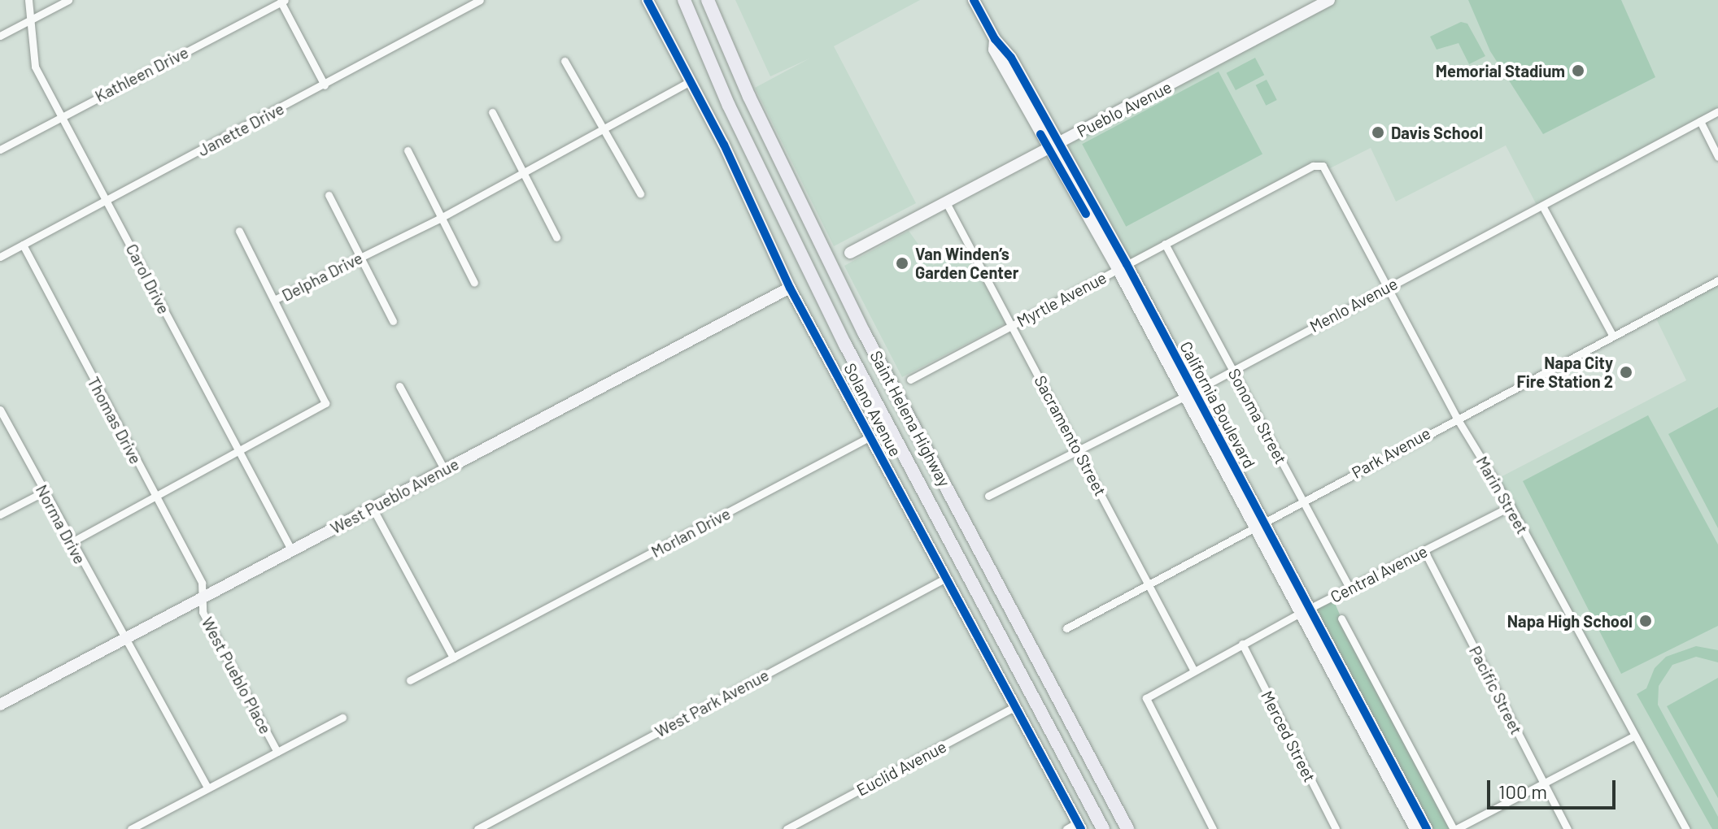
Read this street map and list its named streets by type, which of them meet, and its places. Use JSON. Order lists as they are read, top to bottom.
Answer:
{
  "streets": {
    "highway": ["Saint Helena Highway"],
    "street": [
      "Kathleen Drive",
      "Pueblo Avenue",
      "Janette Drive",
      "Delpha Drive",
      "Carol Drive",
      "Myrtle Avenue",
      "Menlo Avenue",
      "California Boulevard",
      "Solano Avenue",
      "Sonoma Street",
      "Thomas Drive",
      "Sacramento Street",
      "Park Avenue",
      "Marin Street",
      "West Pueblo Avenue",
      "Norma Drive",
      "Morlan Drive",
      "Central Avenue",
      "West Pueblo Place",
      "Pacific Street",
      "West Park Avenue",
      "Merced Street",
      "Euclid Avenue"
    ]
  },
  "crossings": [
    ["Kathleen Drive", "Carol Drive"],
    ["Pueblo Avenue", "California Boulevard"],
    ["Pueblo Avenue", "Sacramento Street"],
    ["Janette Drive", "Carol Drive"],
    ["Janette Drive", "Thomas Drive"],
    ["Delpha Drive", "Carol Drive"],
    ["Delpha Drive", "Solano Avenue"],
    ["Delpha Drive", "Thomas Drive"],
    ["Delpha Drive", "Norma Drive"],
    ["Carol Drive", "West Pueblo Avenue"],
    ["Myrtle Avenue", "California Boulevard"],
    ["Myrtle Avenue", "Sonoma Street"],
    ["Myrtle Avenue", "Sacramento Street"],
    ["Myrtle Avenue", "Marin Street"],
    ["Menlo Avenue", "California Boulevard"],
    ["Menlo Avenue", "Sonoma Street"],
    ["Menlo Avenue", "Sacramento Street"],
    ["Menlo Avenue", "Marin Street"],
    ["California Boulevard", "Park Avenue"],
    ["California Boulevard", "Central Avenue"],
    ["Solano Avenue", "West Pueblo Avenue"],
    ["Solano Avenue", "Morlan Drive"],
    ["Solano Avenue", "West Park Avenue"],
    ["Solano Avenue", "Euclid Avenue"],
    ["Sonoma Street", "Park Avenue"],
    ["Sonoma Street", "Central Avenue"],
    ["Thomas Drive", "West Pueblo Avenue"],
    ["Thomas Drive", "West Pueblo Place"],
    ["Sacramento Street", "Park Avenue"],
    ["Sacramento Street", "Central Avenue"],
    ["Park Avenue", "Marin Street"],
    ["Marin Street", "Central Avenue"],
    ["West Pueblo Avenue", "Norma Drive"],
    ["West Pueblo Avenue", "West Pueblo Place"],
    ["Central Avenue", "Pacific Street"],
    ["Central Avenue", "Merced Street"]
  ],
  "places": [
    "Memorial Stadium",
    "Davis School",
    "Van Winden’s Garden Center",
    "Napa City Fire Station 2",
    "Napa High School"
  ],
  "scale_bar": "100 m"
}
